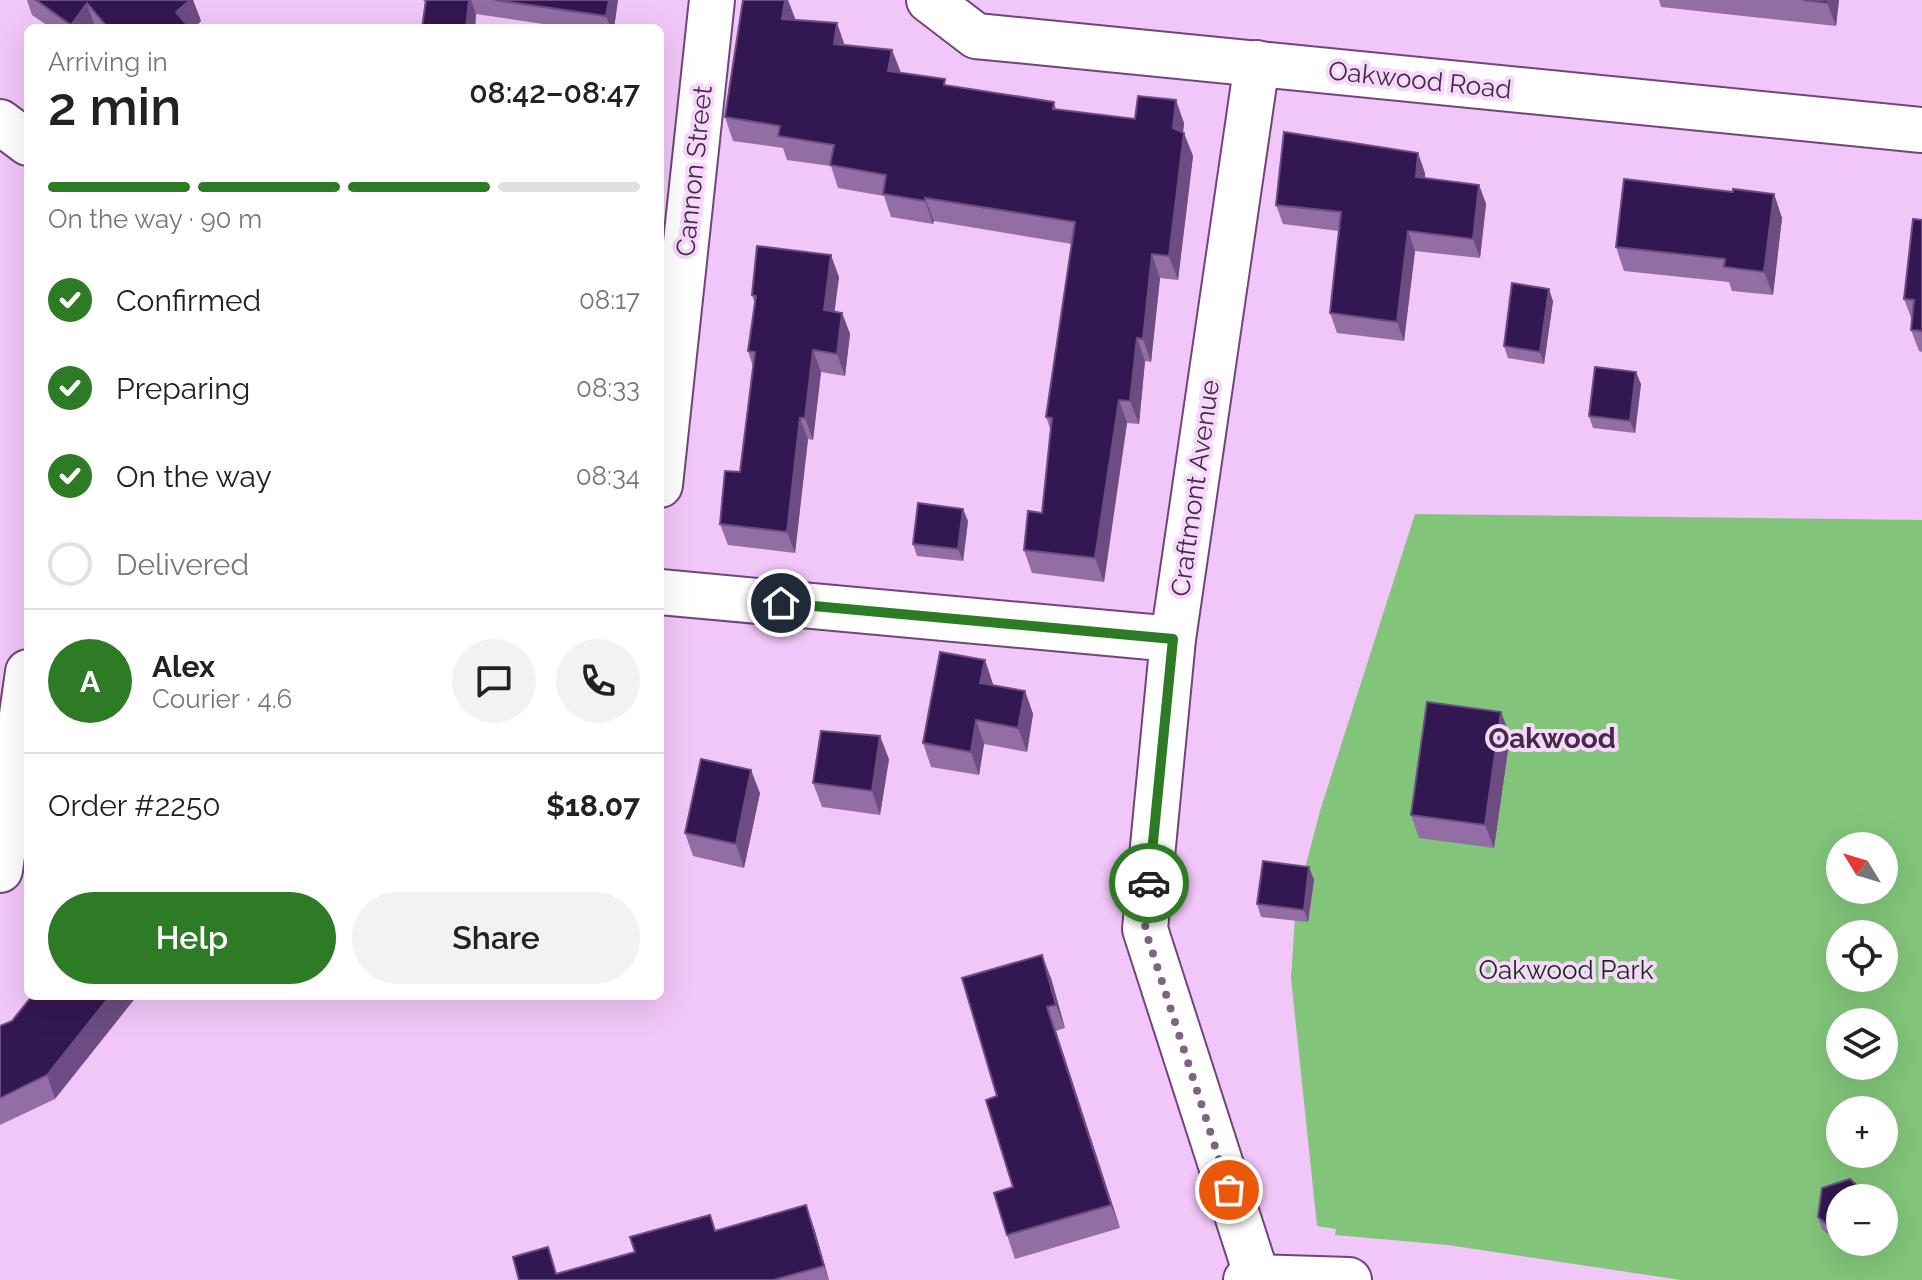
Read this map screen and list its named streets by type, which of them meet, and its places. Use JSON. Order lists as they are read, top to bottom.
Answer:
{
  "streets": {
    "street": ["Oakwood Road", "Cannon Street", "Craftmont Avenue"]
  },
  "crossings": [
    ["Oakwood Road", "Craftmont Avenue"]
  ],
  "districts": ["Oakwood"],
  "parks": ["Oakwood Park"],
  "north": "top left",
  "page": {
    "heading": ["2 min", "Arriving in", "08:42–08:47"],
    "panel": [
      "Alex",
      "Courier · 4.6",
      "Order #2250",
      "$18.07"
    ],
    "bar": "On the way · 90 m",
    "list": [
      ["Confirmed", "08:17"],
      ["Preparing", "08:33"],
      ["On the way", "08:34"],
      "Delivered"
    ],
    "round": "A",
    "map_buttons": ["+", "−"],
    "buttons": ["Help", "Share"]
  }
}
